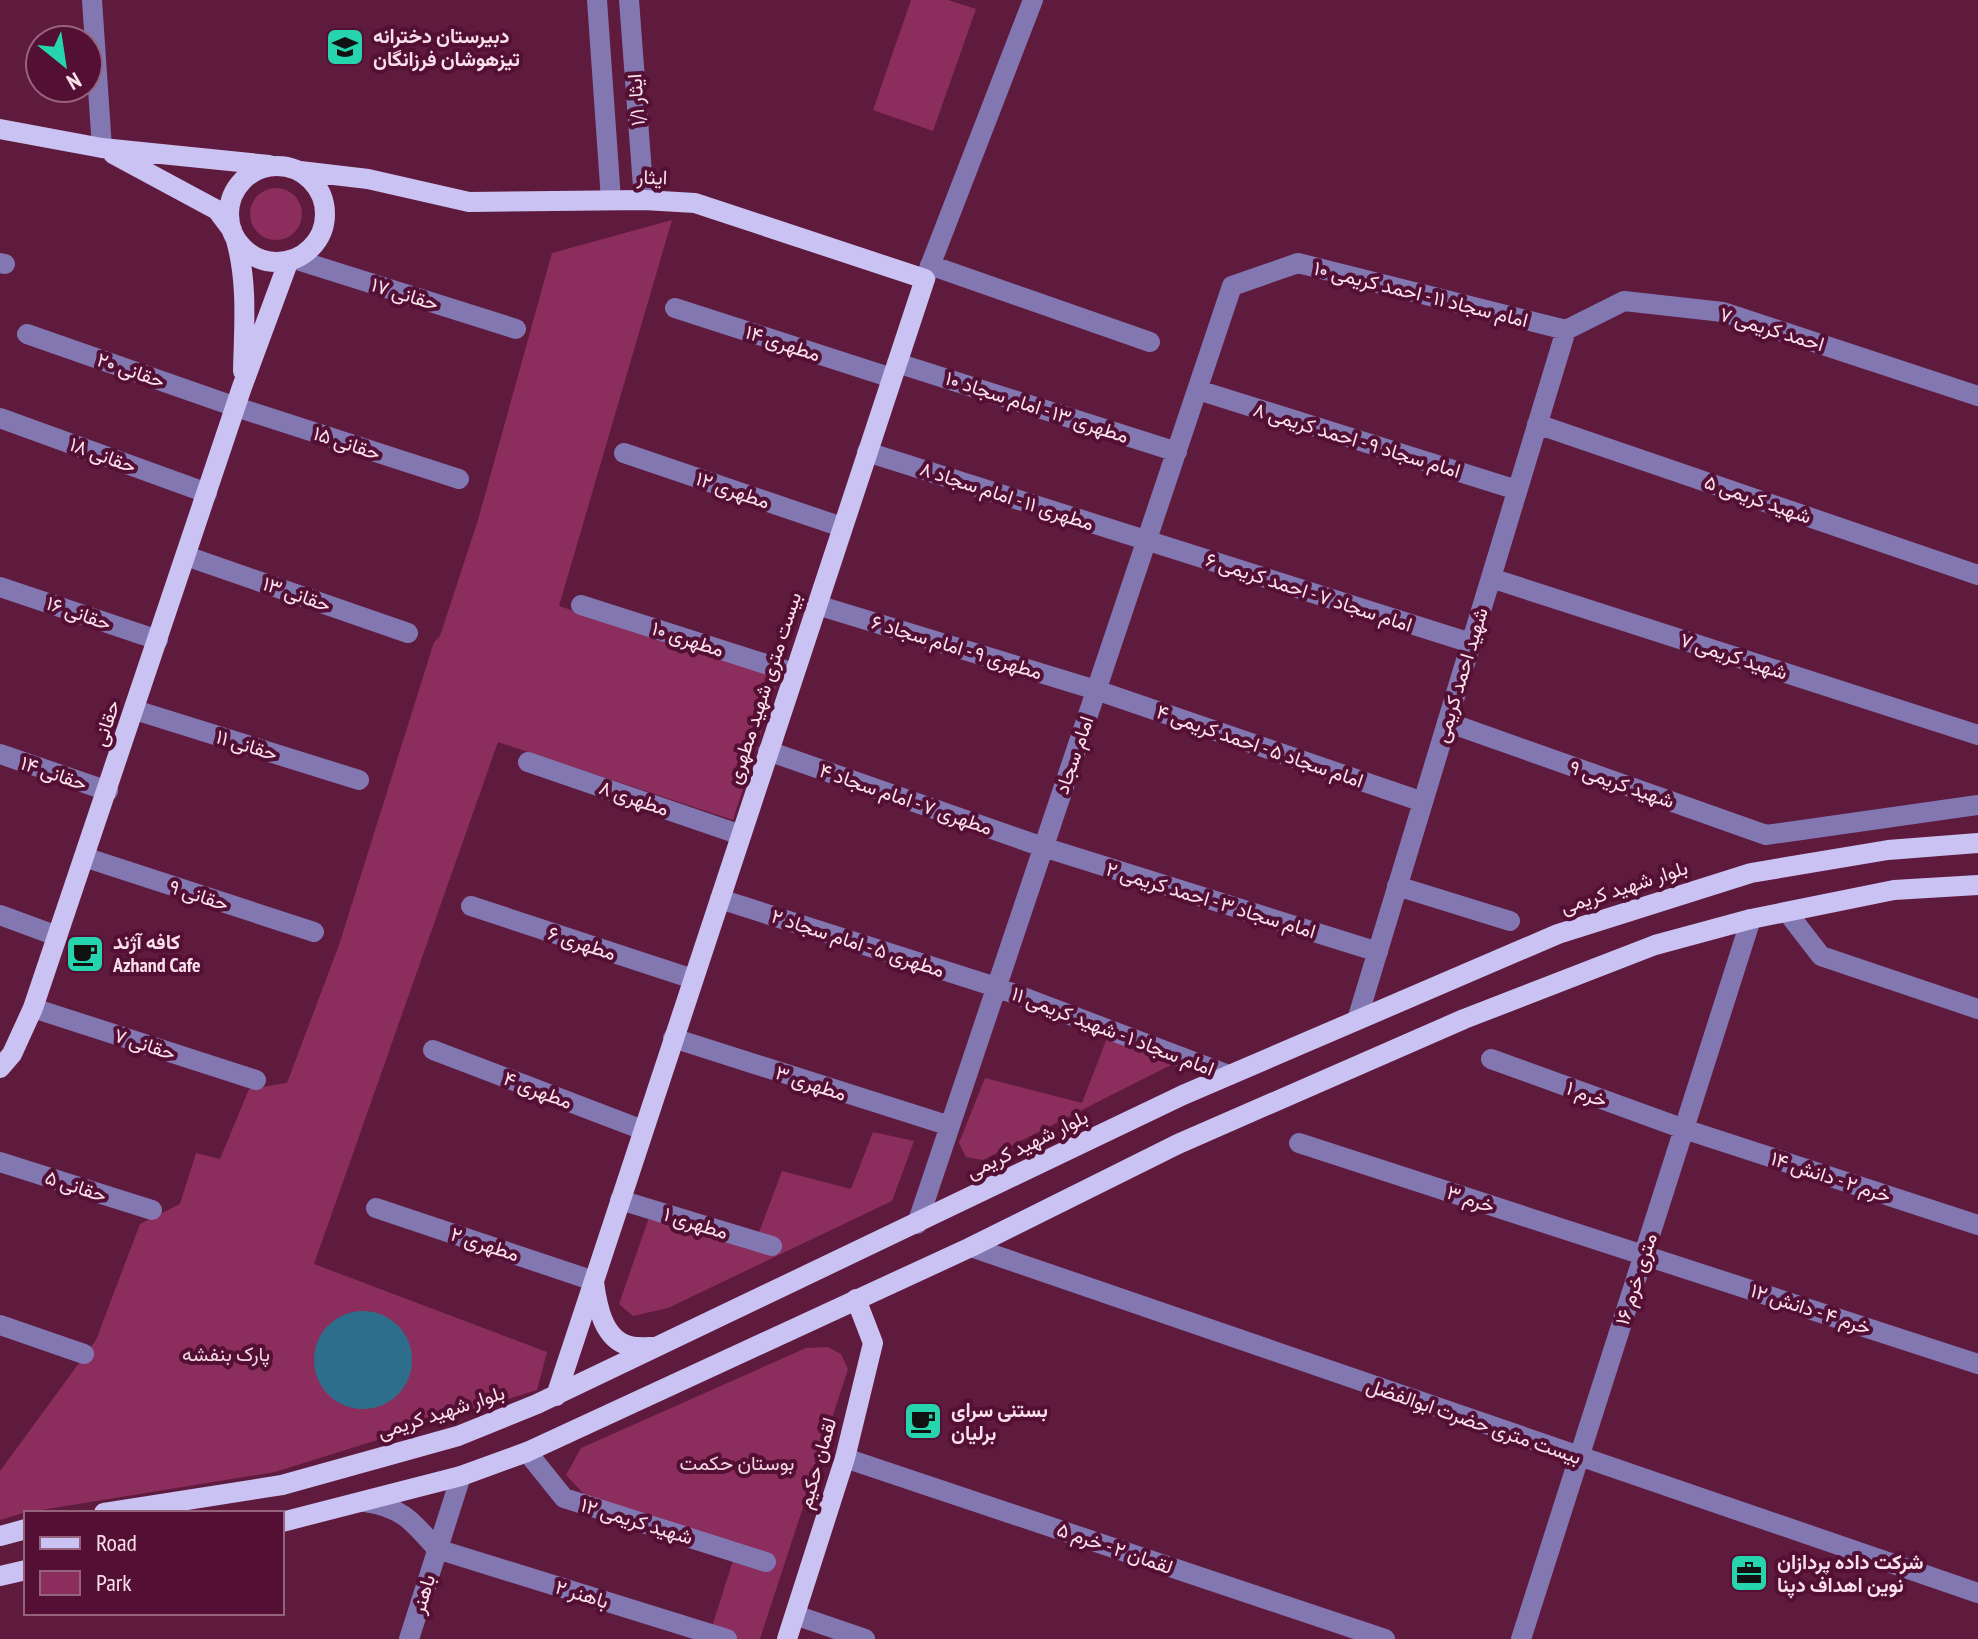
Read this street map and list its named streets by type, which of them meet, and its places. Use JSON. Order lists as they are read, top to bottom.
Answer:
{
  "streets": {
    "main road": [
      "ایثار",
      "بیست متری شهید مطهری",
      "حقانی",
      "بلوار شهید کریمی",
      "لقمان حکیم"
    ],
    "street": [
      "ایثار ۱/۱",
      "حقانی ۱۷",
      "امام سجاد ۱۱ - احمد کریمی ۱۰",
      "احمد کریمی ۷",
      "مطهری ۱۴",
      "حقانی ۲۰",
      "مطهری ۱۳ - امام سجاد ۱۰",
      "امام سجاد ۹ - احمد کریمی ۸",
      "حقانی ۱۵",
      "حقانی ۱۸",
      "مطهری ۱۲",
      "مطهری ۱۱ - امام سجاد ۸",
      "شهید کریمی ۵",
      "امام سجاد ۷ - احمد کریمی ۶",
      "حقانی ۱۳",
      "حقانی ۱۶",
      "مطهری ۱۰",
      "مطهری ۹ - امام سجاد ۶",
      "شهید کریمی ۷",
      "شهید احمد کریمی",
      "حقانی ۱۱",
      "امام سجاد ۵ - احمد کریمی ۴",
      "امام سجاد",
      "حقانی ۱۴",
      "شهید کریمی ۹",
      "مطهری ۸",
      "مطهری ۷ - امام سجاد ۴",
      "حقانی ۹",
      "امام سجاد ۳ - احمد کریمی ۲",
      "مطهری ۶",
      "مطهری ۵ - امام سجاد ۲",
      "امام سجاد ۱ - شهید کریمی ۱۱",
      "حقانی ۷",
      "مطهری ۳",
      "مطهری ۴",
      "خرم ۱",
      "خرم ۲ - دانش ۱۴",
      "حقانی ۵",
      "خرم ۳",
      "مطهری ۱",
      "مطهری ۲",
      "۱۶ متری خرم",
      "خرم ۴ - دانش ۱۲",
      "بیست متری حضرت ابوالفضل",
      "شهید کریمی ۱۲",
      "لقمان ۲ - خرم ۵",
      "باهنر",
      "باهنر ۲"
    ]
  },
  "crossings": [
    ["ایثار ۱/۱", "ایثار"],
    ["ایثار", "حقانی ۱۷"],
    ["ایثار", "بیست متری شهید مطهری"],
    ["امام سجاد ۱۱ - احمد کریمی ۱۰", "احمد کریمی ۷"],
    ["امام سجاد ۱۱ - احمد کریمی ۱۰", "شهید احمد کریمی"],
    ["امام سجاد ۱۱ - احمد کریمی ۱۰", "امام سجاد"],
    ["احمد کریمی ۷", "شهید احمد کریمی"],
    ["مطهری ۱۴", "مطهری ۱۳ - امام سجاد ۱۰"],
    ["مطهری ۱۴", "بیست متری شهید مطهری"],
    ["حقانی ۲۰", "حقانی ۱۵"],
    ["حقانی ۲۰", "حقانی"],
    ["مطهری ۱۳ - امام سجاد ۱۰", "بیست متری شهید مطهری"],
    ["مطهری ۱۳ - امام سجاد ۱۰", "امام سجاد"],
    ["امام سجاد ۹ - احمد کریمی ۸", "شهید احمد کریمی"],
    ["امام سجاد ۹ - احمد کریمی ۸", "امام سجاد"],
    ["حقانی ۱۵", "حقانی"],
    ["حقانی ۱۸", "حقانی"],
    ["مطهری ۱۲", "بیست متری شهید مطهری"],
    ["مطهری ۱۱ - امام سجاد ۸", "امام سجاد ۷ - احمد کریمی ۶"],
    ["مطهری ۱۱ - امام سجاد ۸", "بیست متری شهید مطهری"],
    ["مطهری ۱۱ - امام سجاد ۸", "امام سجاد"],
    ["شهید کریمی ۵", "شهید احمد کریمی"],
    ["امام سجاد ۷ - احمد کریمی ۶", "شهید احمد کریمی"],
    ["امام سجاد ۷ - احمد کریمی ۶", "امام سجاد"],
    ["حقانی ۱۳", "حقانی"],
    ["حقانی ۱۶", "حقانی"],
    ["مطهری ۱۰", "بیست متری شهید مطهری"],
    ["مطهری ۹ - امام سجاد ۶", "بیست متری شهید مطهری"],
    ["مطهری ۹ - امام سجاد ۶", "امام سجاد ۵ - احمد کریمی ۴"],
    ["مطهری ۹ - امام سجاد ۶", "امام سجاد"],
    ["شهید کریمی ۷", "شهید احمد کریمی"],
    ["شهید احمد کریمی", "امام سجاد ۵ - احمد کریمی ۴"],
    ["شهید احمد کریمی", "شهید کریمی ۹"],
    ["شهید احمد کریمی", "بلوار شهید کریمی"],
    ["شهید احمد کریمی", "امام سجاد ۳ - احمد کریمی ۲"],
    ["بیست متری شهید مطهری", "مطهری ۸"],
    ["بیست متری شهید مطهری", "مطهری ۷ - امام سجاد ۴"],
    ["بیست متری شهید مطهری", "بلوار شهید کریمی"],
    ["بیست متری شهید مطهری", "مطهری ۶"],
    ["بیست متری شهید مطهری", "مطهری ۵ - امام سجاد ۲"],
    ["بیست متری شهید مطهری", "مطهری ۳"],
    ["بیست متری شهید مطهری", "مطهری ۴"],
    ["بیست متری شهید مطهری", "مطهری ۱"],
    ["بیست متری شهید مطهری", "مطهری ۲"],
    ["حقانی", "حقانی ۱۱"],
    ["حقانی", "حقانی ۱۴"],
    ["حقانی", "حقانی ۹"],
    ["حقانی", "حقانی ۷"],
    ["امام سجاد ۵ - احمد کریمی ۴", "امام سجاد"],
    ["امام سجاد", "مطهری ۷ - امام سجاد ۴"],
    ["امام سجاد", "بلوار شهید کریمی"],
    ["امام سجاد", "امام سجاد ۳ - احمد کریمی ۲"],
    ["امام سجاد", "مطهری ۵ - امام سجاد ۲"],
    ["امام سجاد", "امام سجاد ۱ - شهید کریمی ۱۱"],
    ["امام سجاد", "مطهری ۳"],
    ["مطهری ۷ - امام سجاد ۴", "امام سجاد ۳ - احمد کریمی ۲"],
    ["بلوار شهید کریمی", "امام سجاد ۱ - شهید کریمی ۱۱"],
    ["مطهری ۵ - امام سجاد ۲", "امام سجاد ۱ - شهید کریمی ۱۱"],
    ["خرم ۱", "خرم ۲ - دانش ۱۴"],
    ["خرم ۱", "۱۶ متری خرم"],
    ["خرم ۲ - دانش ۱۴", "۱۶ متری خرم"],
    ["خرم ۳", "۱۶ متری خرم"],
    ["خرم ۳", "خرم ۴ - دانش ۱۲"],
    ["۱۶ متری خرم", "خرم ۴ - دانش ۱۲"],
    ["۱۶ متری خرم", "بیست متری حضرت ابوالفضل"],
    ["لقمان حکیم", "لقمان ۲ - خرم ۵"],
    ["باهنر", "باهنر ۲"]
  ],
  "parks": ["پارک بنفشه", "بوستان حکمت"],
  "places": {
    "school or university": ["دبیرستان دخترانه تیزهوشان فرزانگان"],
    "cafe": ["کافه آژند Azhand Cafe", "بستنی سرای برلیان"],
    "office": ["شرکت داده پردازان نوین اهداف دپنا"]
  },
  "legend": ["Road", "Park"],
  "north": "bottom right"
}
